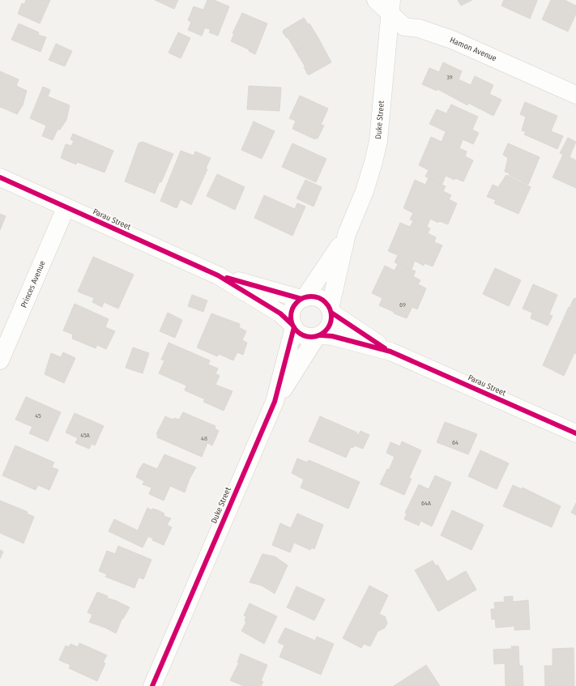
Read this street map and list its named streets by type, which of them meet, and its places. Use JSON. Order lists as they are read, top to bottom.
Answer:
{
  "streets": {
    "street": [
      "Hamon Avenue",
      "Duke Street",
      "Parau Street",
      "Princes Avenue"
    ]
  },
  "crossings": [
    ["Hamon Avenue", "Duke Street"],
    ["Duke Street", "Parau Street"],
    ["Parau Street", "Princes Avenue"]
  ],
  "house_numbers": [
    "39",
    "69",
    "45",
    "45A",
    "48",
    "64",
    "64A"
  ]
}
